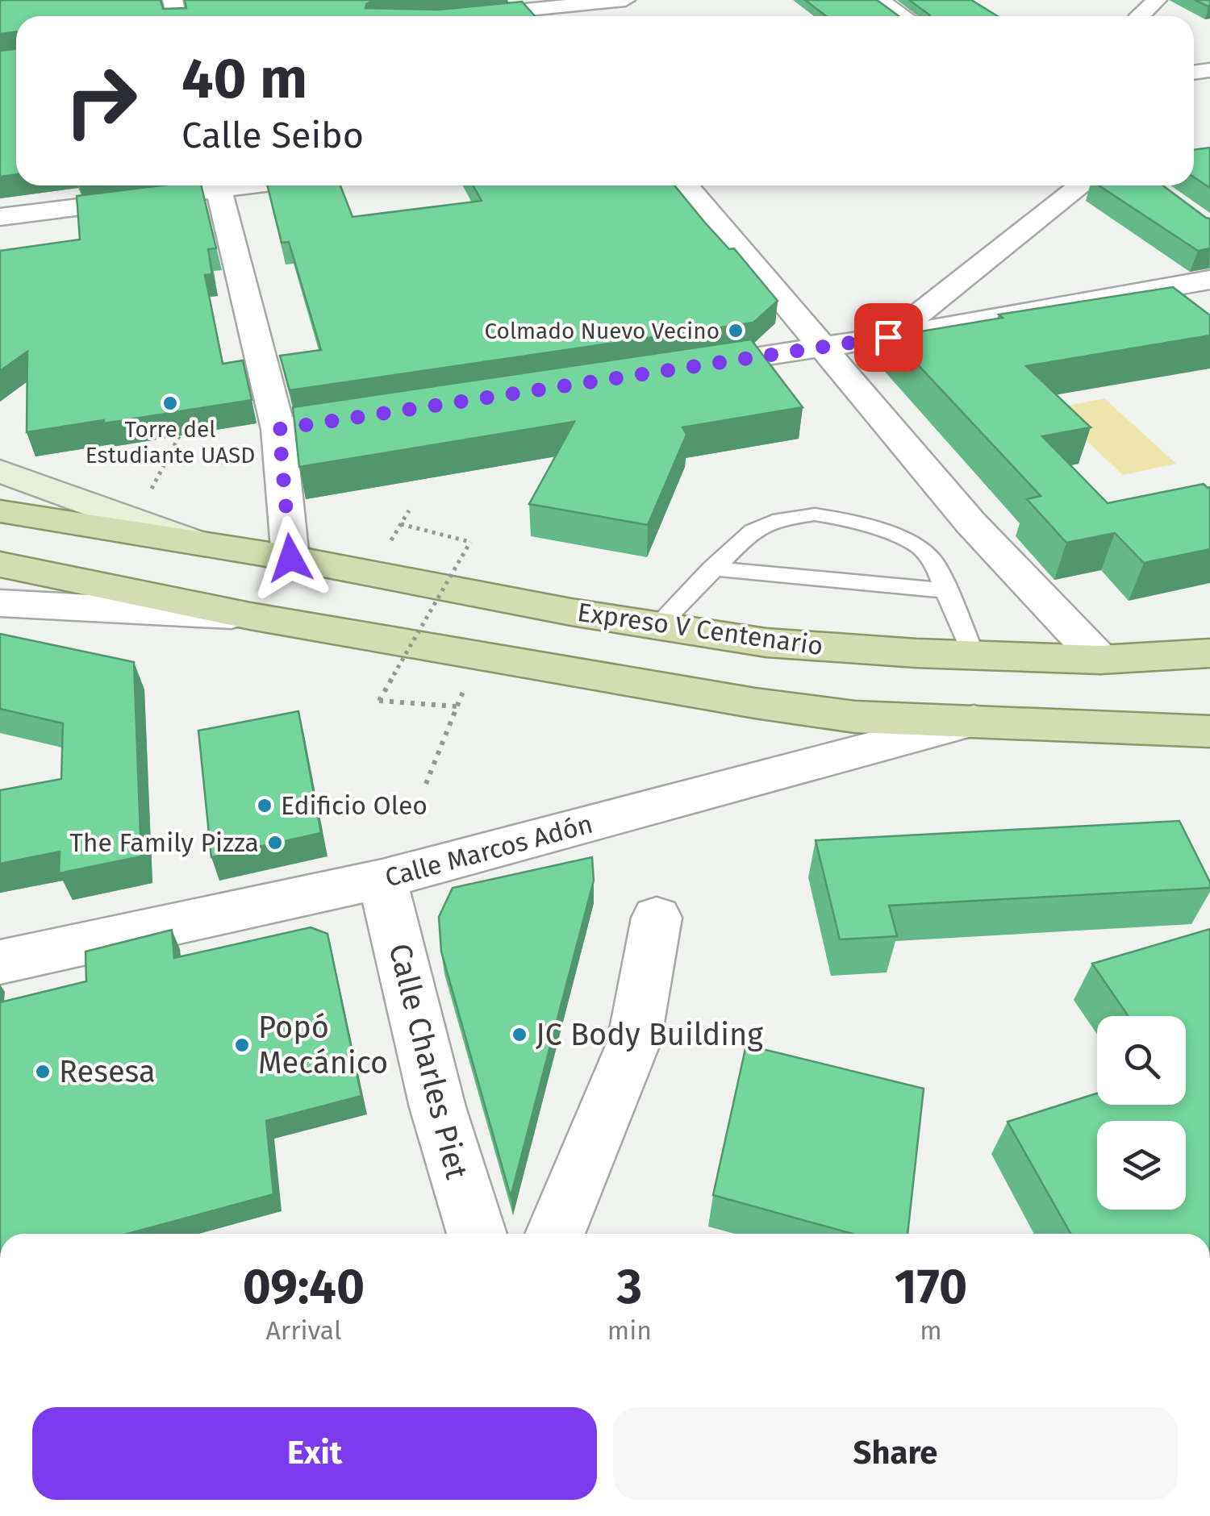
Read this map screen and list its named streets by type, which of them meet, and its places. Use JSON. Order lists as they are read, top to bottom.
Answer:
{
  "streets": {
    "main road": ["Expreso V Centenario"],
    "street": ["Calle Marcos Adón", "Calle Charles Piet"]
  },
  "crossings": [
    ["Calle Marcos Adón", "Calle Charles Piet"]
  ],
  "places": [
    "Colmado Nuevo Vecino",
    "Torre del Estudiante UASD",
    "Edificio Oleo",
    "The Family Pizza",
    "JC Body Building",
    "Popó Mecánico",
    "Resesa"
  ],
  "page": {
    "turn": ["40 m", "Calle Seibo"],
    "eta": [
      "09:40",
      "Arrival",
      "3",
      "min",
      "170",
      "m"
    ],
    "buttons": ["Exit", "Share"]
  }
}
